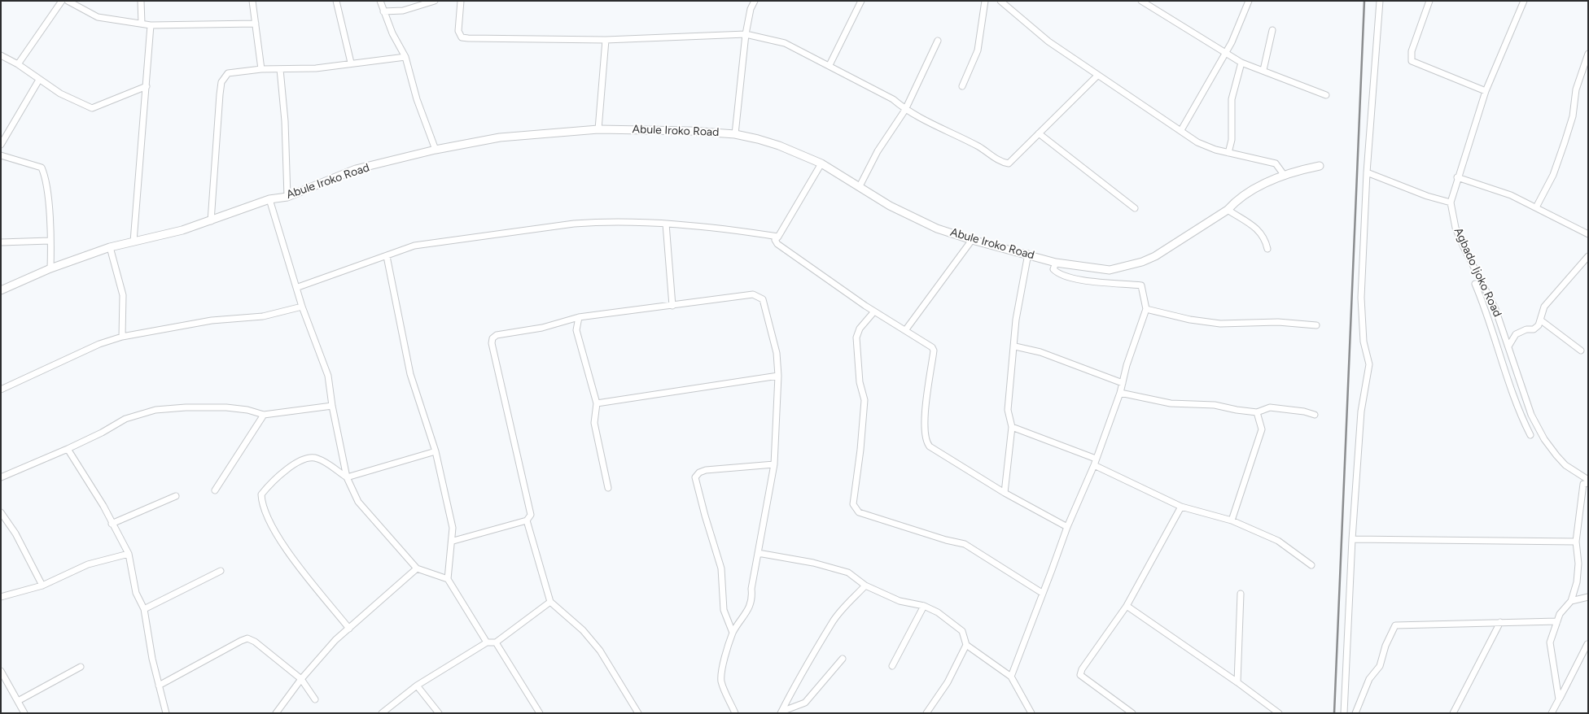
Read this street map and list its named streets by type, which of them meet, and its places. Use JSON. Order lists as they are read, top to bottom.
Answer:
{
  "streets": {
    "street": ["Abule Iroko Road", "Agbado Ijoko Road"]
  }
}
